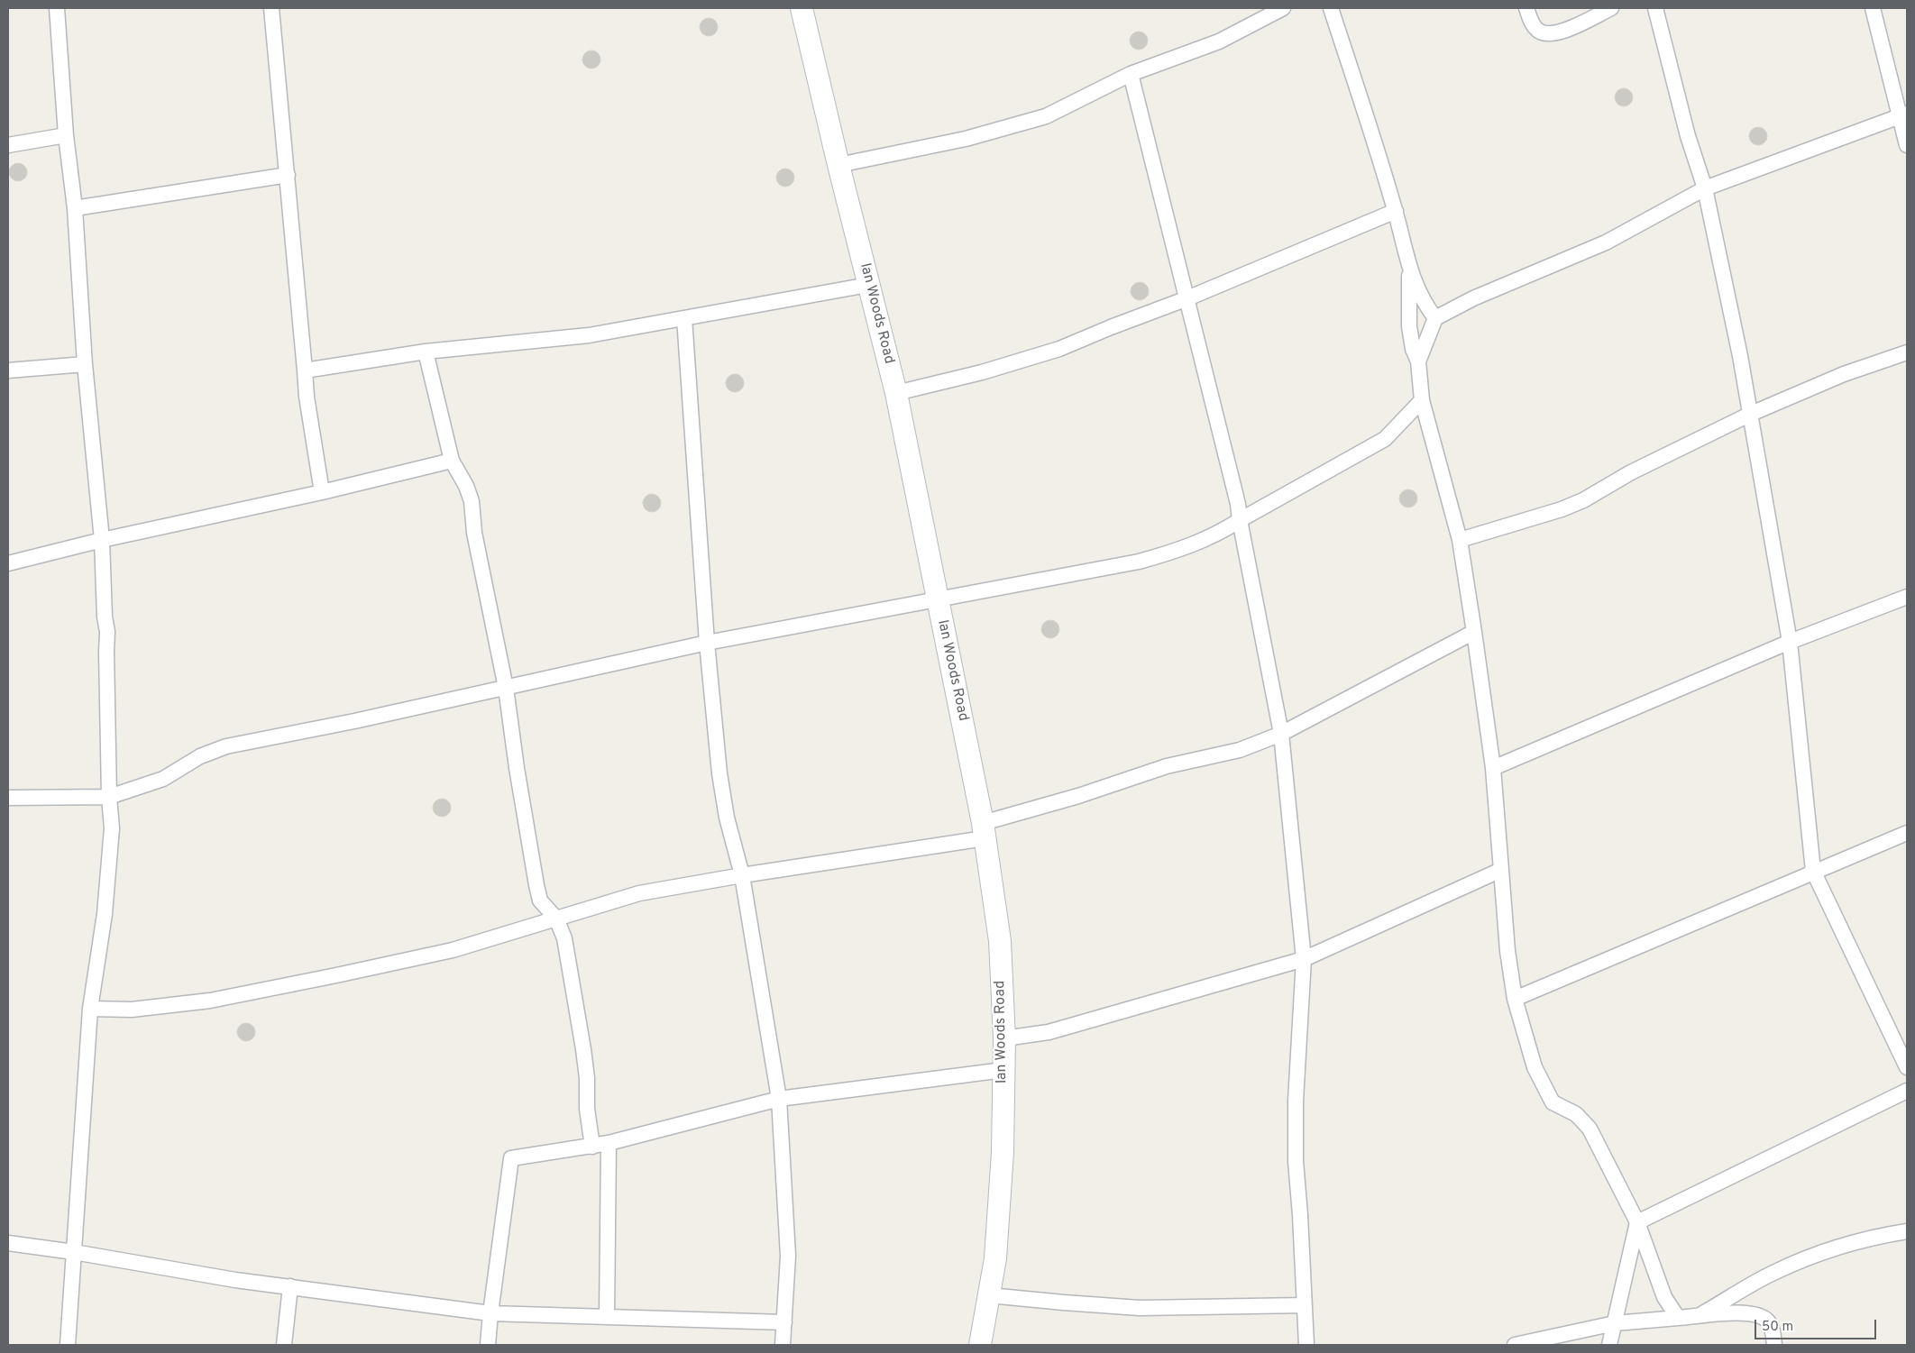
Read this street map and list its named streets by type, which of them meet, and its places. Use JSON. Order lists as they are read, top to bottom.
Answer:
{
  "streets": {
    "street": ["Ian Woods Road"]
  },
  "scale_bar": "50 m"
}
